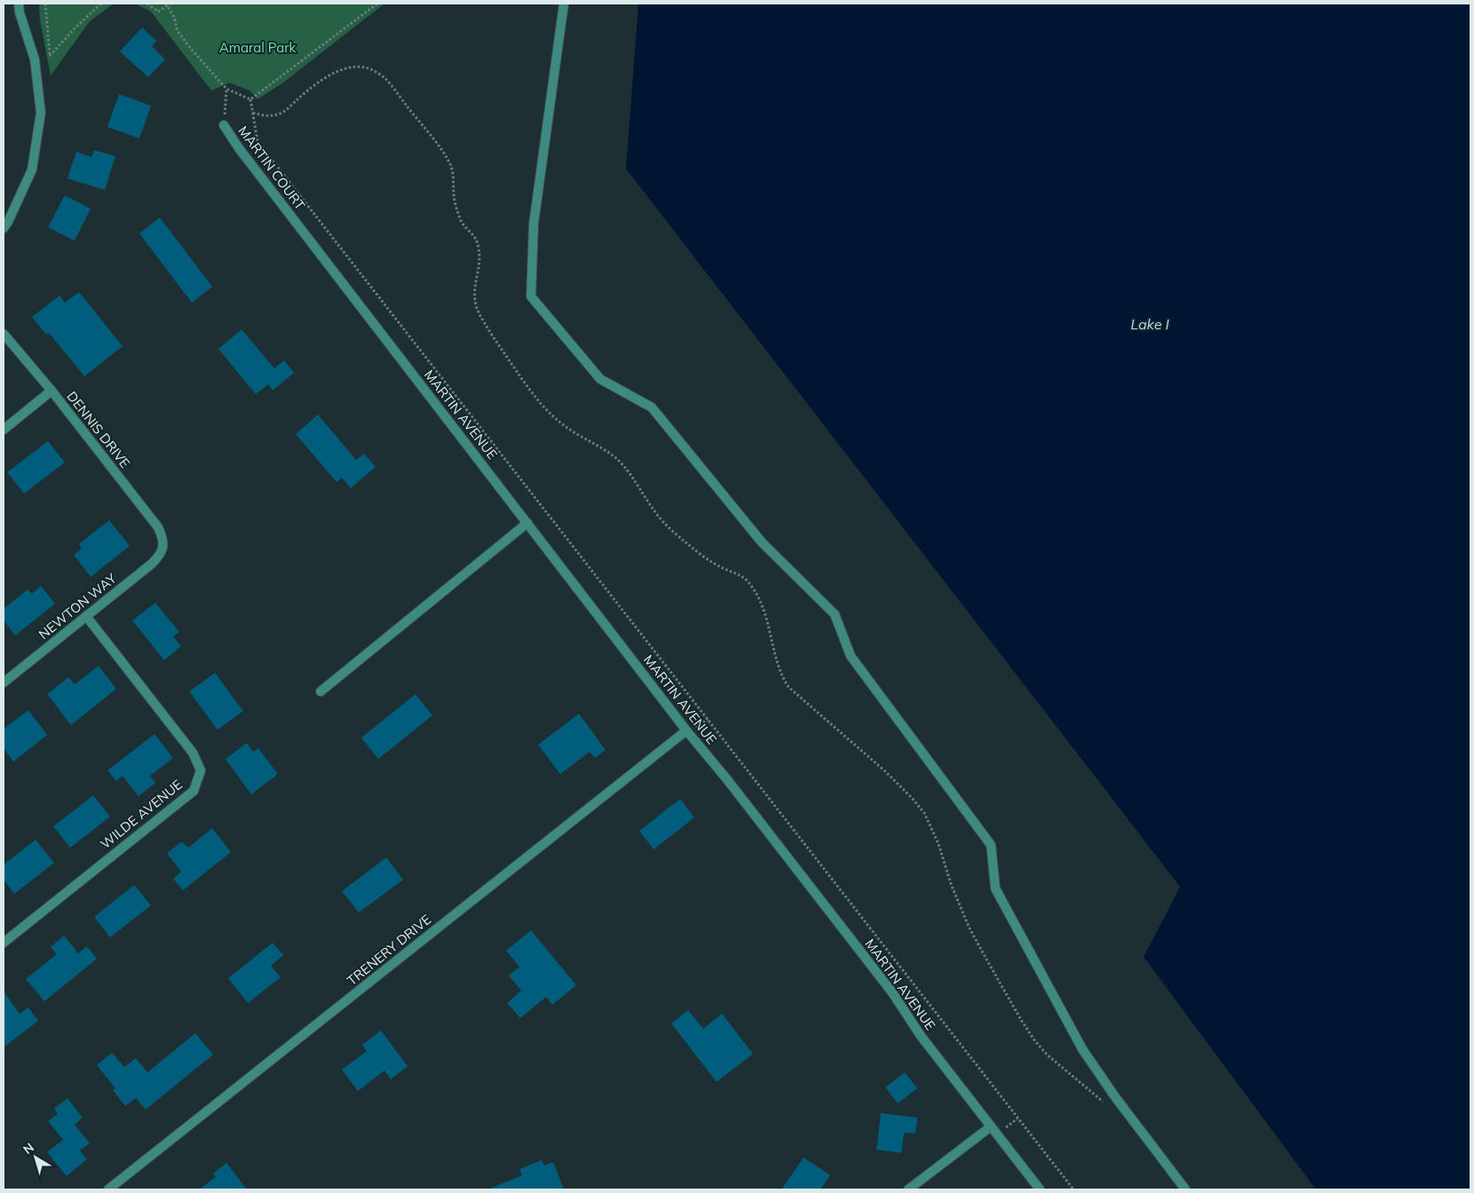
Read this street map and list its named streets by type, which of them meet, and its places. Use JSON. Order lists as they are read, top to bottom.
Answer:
{
  "streets": {
    "street": [
      "MARTIN COURT",
      "MARTIN AVENUE",
      "DENNIS DRIVE",
      "NEWTON WAY",
      "WILDE AVENUE",
      "TRENERY DRIVE"
    ]
  },
  "crossings": [
    ["MARTIN COURT", "MARTIN AVENUE"],
    ["MARTIN AVENUE", "TRENERY DRIVE"],
    ["DENNIS DRIVE", "NEWTON WAY"],
    ["NEWTON WAY", "WILDE AVENUE"]
  ],
  "water": ["Lake I"],
  "parks": ["Amaral Park"],
  "north": "top left"
}
